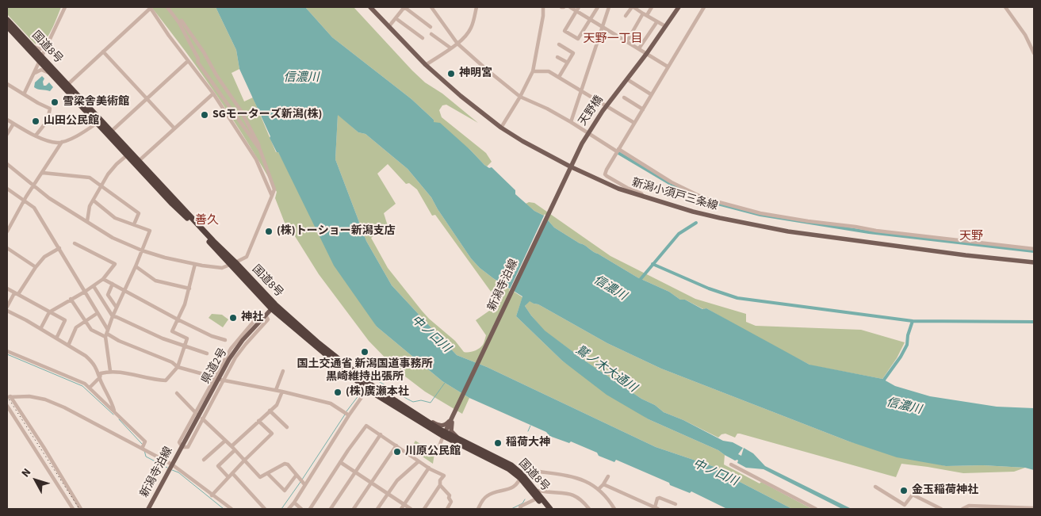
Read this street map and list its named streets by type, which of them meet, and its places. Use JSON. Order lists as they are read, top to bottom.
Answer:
{
  "streets": {
    "highway": ["国道8号"],
    "main road": [
      "天野橋",
      "新潟小須戸三条線",
      "新潟寺泊線",
      "県道2号"
    ]
  },
  "crossings": [
    ["国道8号", "新潟寺泊線"],
    ["国道8号", "県道2号"],
    ["天野橋", "新潟寺泊線"],
    ["新潟小須戸三条線", "新潟寺泊線"],
    ["新潟寺泊線", "県道2号"]
  ],
  "districts": ["天野一丁目", "善久", "天野"],
  "water": ["信濃川", "中ノ口川", "鷲ノ木大通川"],
  "places": [
    "神明宮",
    "雪梁舎美術館",
    "SGモーターズ新潟(株)",
    "山田公民館",
    "(株)トーショー新潟支店",
    "神社",
    "国土交通省 新潟国道事務所 黒崎維持出張所",
    "(株)廣瀬本社",
    "稲荷大神",
    "川原公民館",
    "金玉稲荷神社"
  ],
  "north": "top left"
}
